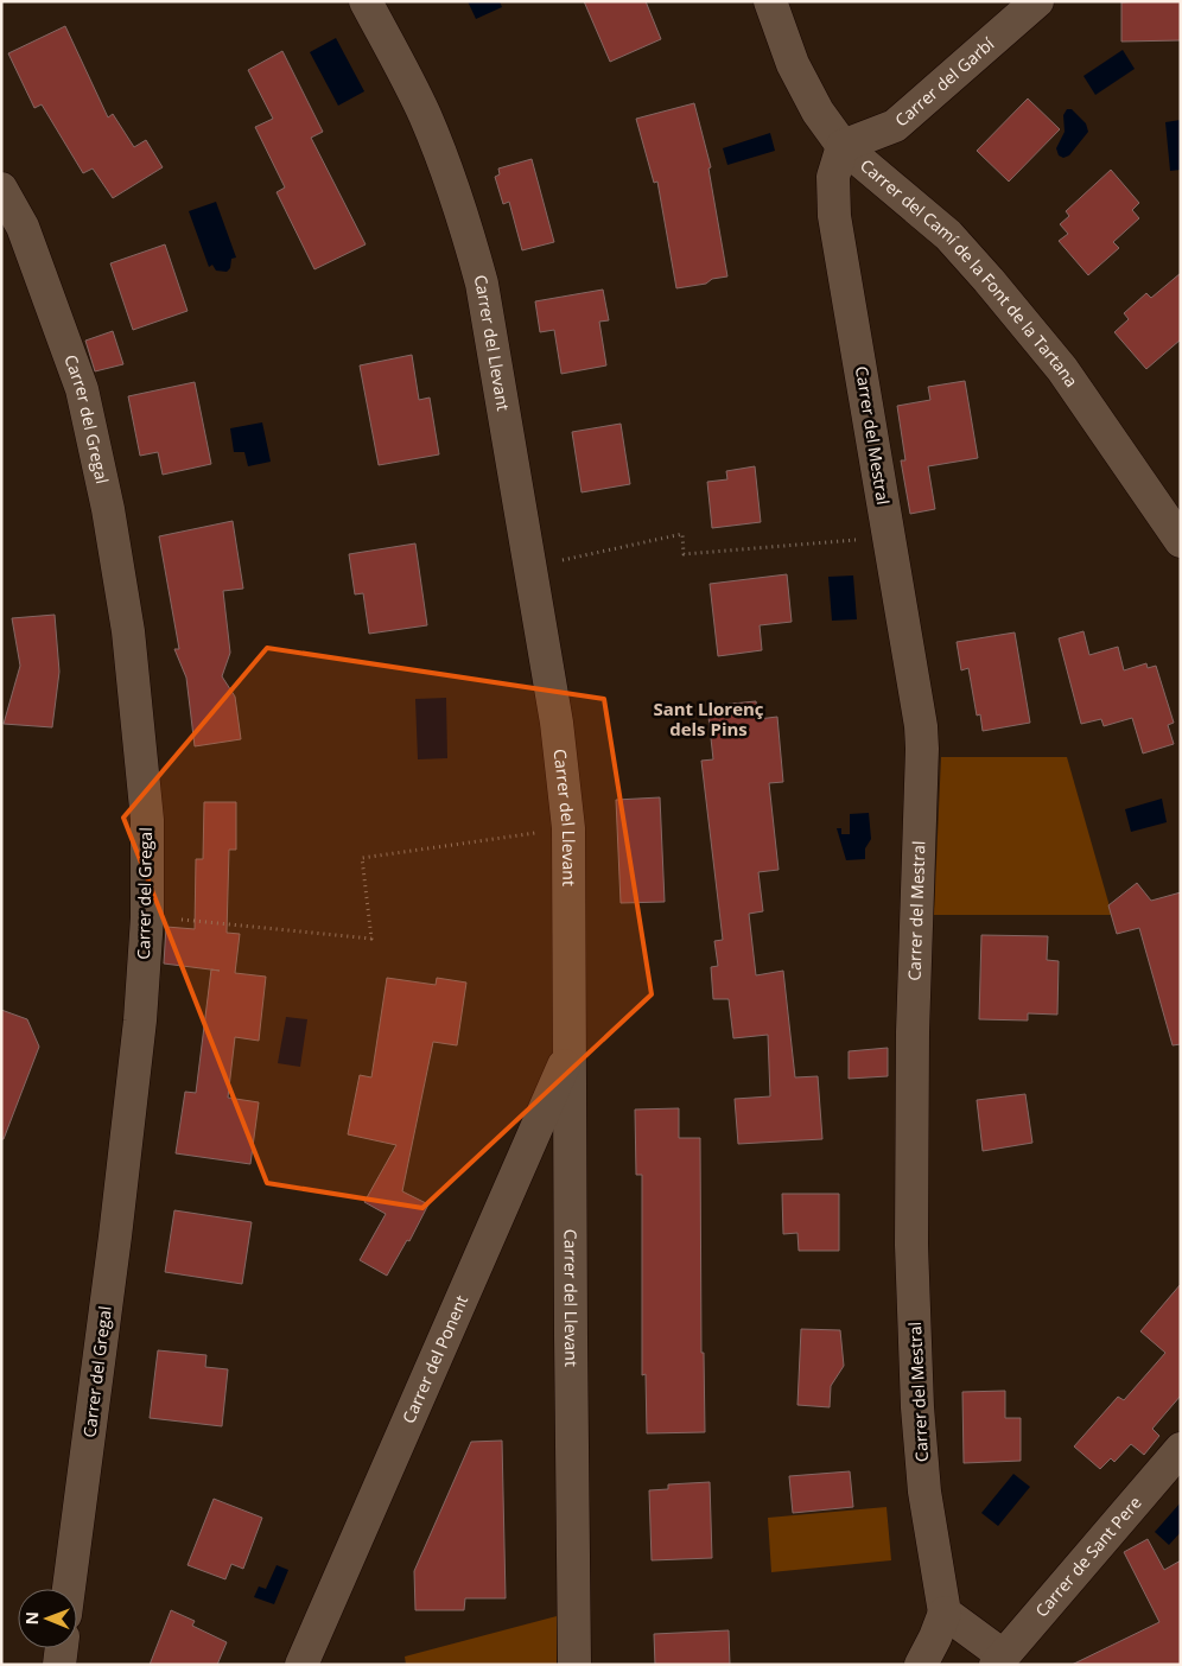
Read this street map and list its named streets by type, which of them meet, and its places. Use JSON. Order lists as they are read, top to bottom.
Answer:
{
  "streets": {
    "street": [
      "Carrer del Garbí",
      "Carrer del Camí de la Font de la Tartana",
      "Carrer del Llevant",
      "Carrer del Gregal",
      "Carrer del Mestral",
      "Carrer del Ponent",
      "Carrer de Sant Pere"
    ]
  },
  "crossings": [
    ["Carrer del Garbí", "Carrer del Camí de la Font de la Tartana"],
    ["Carrer del Garbí", "Carrer del Mestral"],
    ["Carrer del Camí de la Font de la Tartana", "Carrer del Mestral"],
    ["Carrer del Llevant", "Carrer del Ponent"]
  ],
  "districts": ["Sant Llorenç dels Pins"],
  "north": "left"
}
